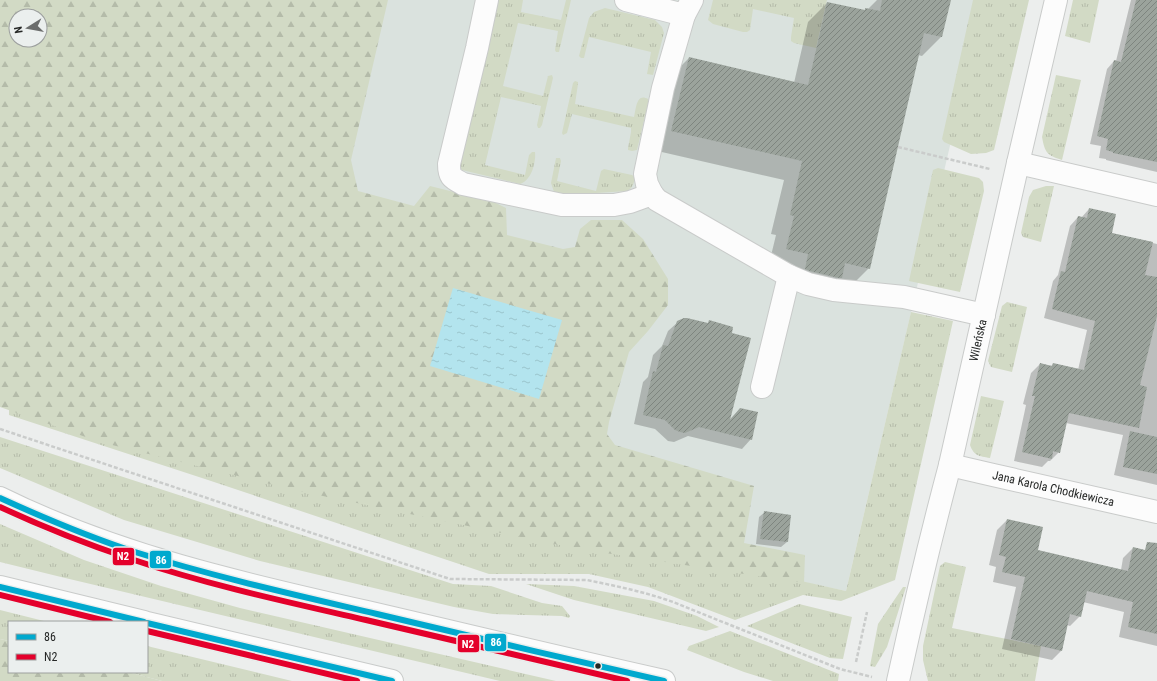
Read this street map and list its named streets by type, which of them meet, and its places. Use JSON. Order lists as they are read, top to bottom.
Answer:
{
  "streets": {
    "main road": ["Wileńska", "Jana Karola Chodkiewicza"]
  },
  "crossings": [
    ["Wileńska", "Jana Karola Chodkiewicza"]
  ],
  "lines": ["transit line 86", "transit line N2"],
  "legend": ["86", "N2"],
  "north": "left"
}
